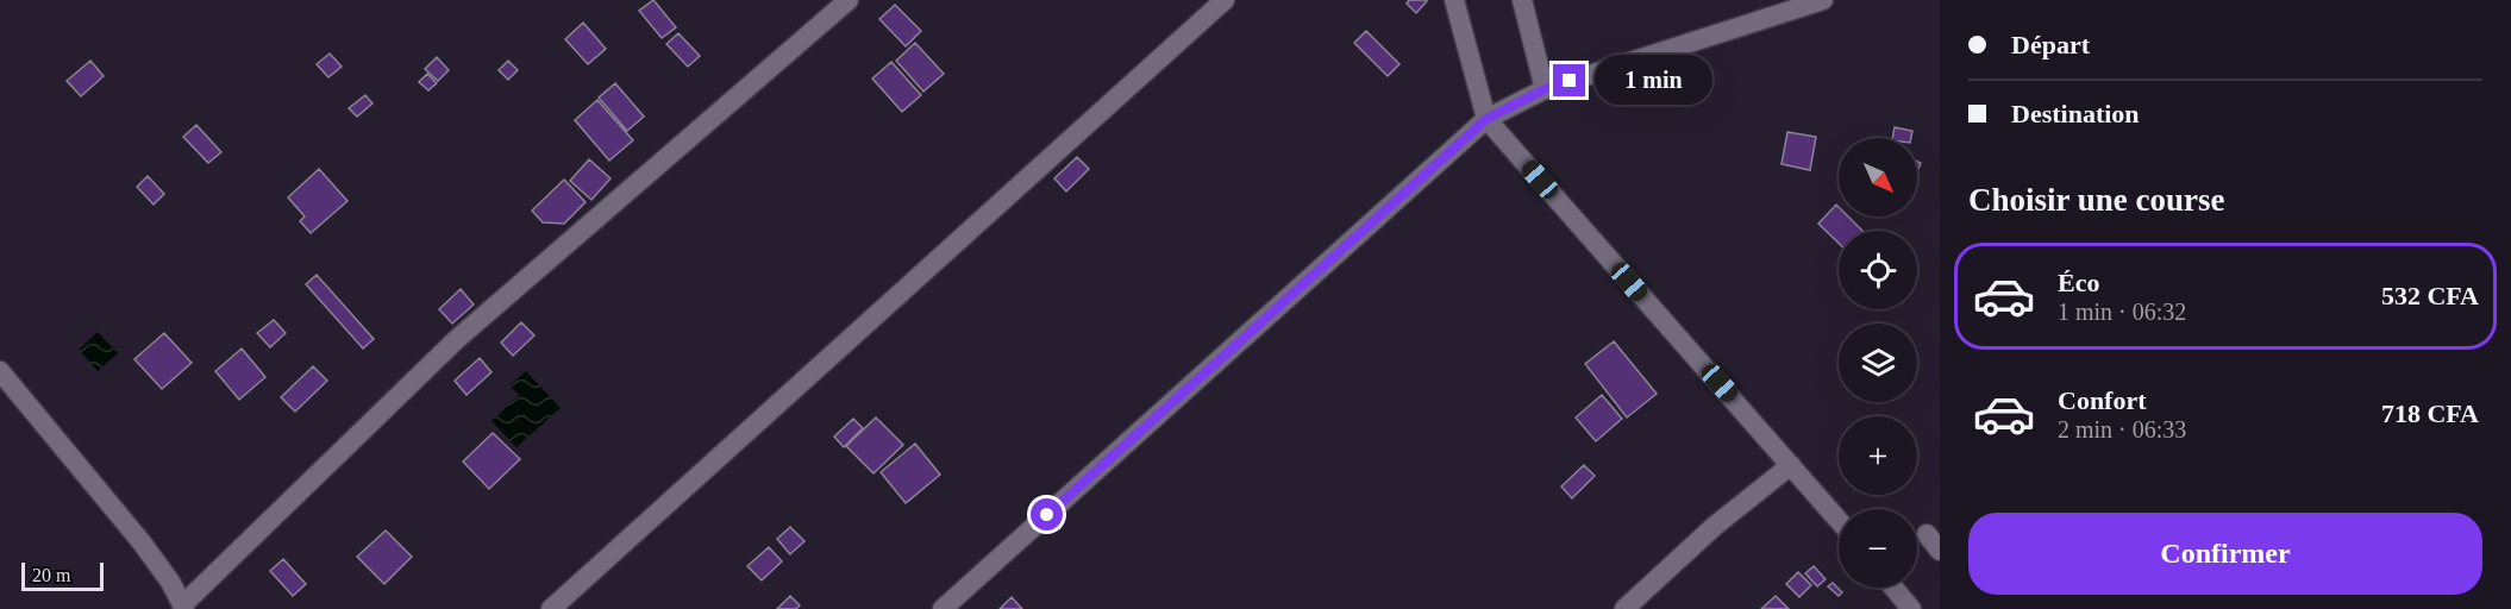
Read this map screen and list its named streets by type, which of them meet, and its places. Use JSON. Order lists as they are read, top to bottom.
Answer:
{
  "scale_bar": "20 m",
  "north": "bottom right",
  "page": {
    "banner": ["Départ", "Destination"],
    "bubble": "1 min",
    "map_buttons": ["+", "−"],
    "heading": "Choisir une course",
    "list": [
      {
        "name": "Éco",
        "note": "1 min · 06:32",
        "value": "532 CFA"
      },
      {
        "name": "Confort",
        "note": "2 min · 06:33",
        "value": "718 CFA"
      }
    ],
    "buttons": "Confirmer",
    "scale": "20 m"
  }
}
